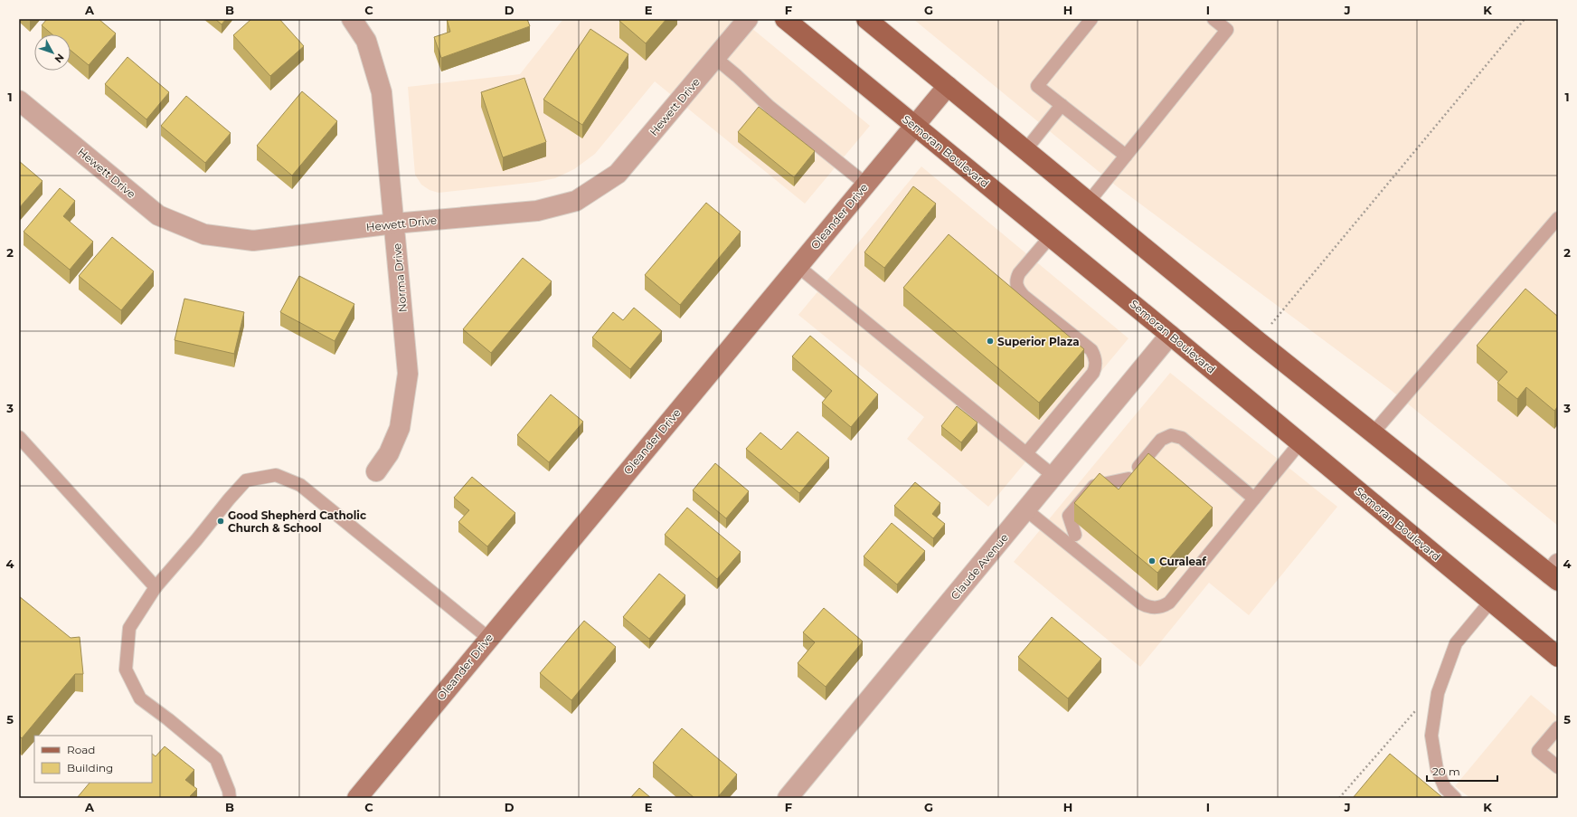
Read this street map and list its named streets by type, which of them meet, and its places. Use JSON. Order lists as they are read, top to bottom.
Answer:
{
  "streets": {
    "main road": ["Semoran Boulevard"],
    "street": [
      "Hewett Drive",
      "Oleander Drive",
      "Norma Drive",
      "Claude Avenue"
    ]
  },
  "crossings": [
    ["Hewett Drive", "Norma Drive"],
    ["Semoran Boulevard", "Oleander Drive"],
    ["Semoran Boulevard", "Claude Avenue"]
  ],
  "places": ["Superior Plaza", "Good Shepherd Catholic Church & School", "Curaleaf"],
  "legend": ["Road", "Building"],
  "scale_bar": "20 m",
  "north": "bottom right",
  "grid": {
    "columns": [
      "A",
      "B",
      "C",
      "D",
      "E",
      "F",
      "G",
      "H",
      "I",
      "J",
      "K"
    ],
    "rows": [
      "1",
      "2",
      "3",
      "4",
      "5"
    ]
  }
}
